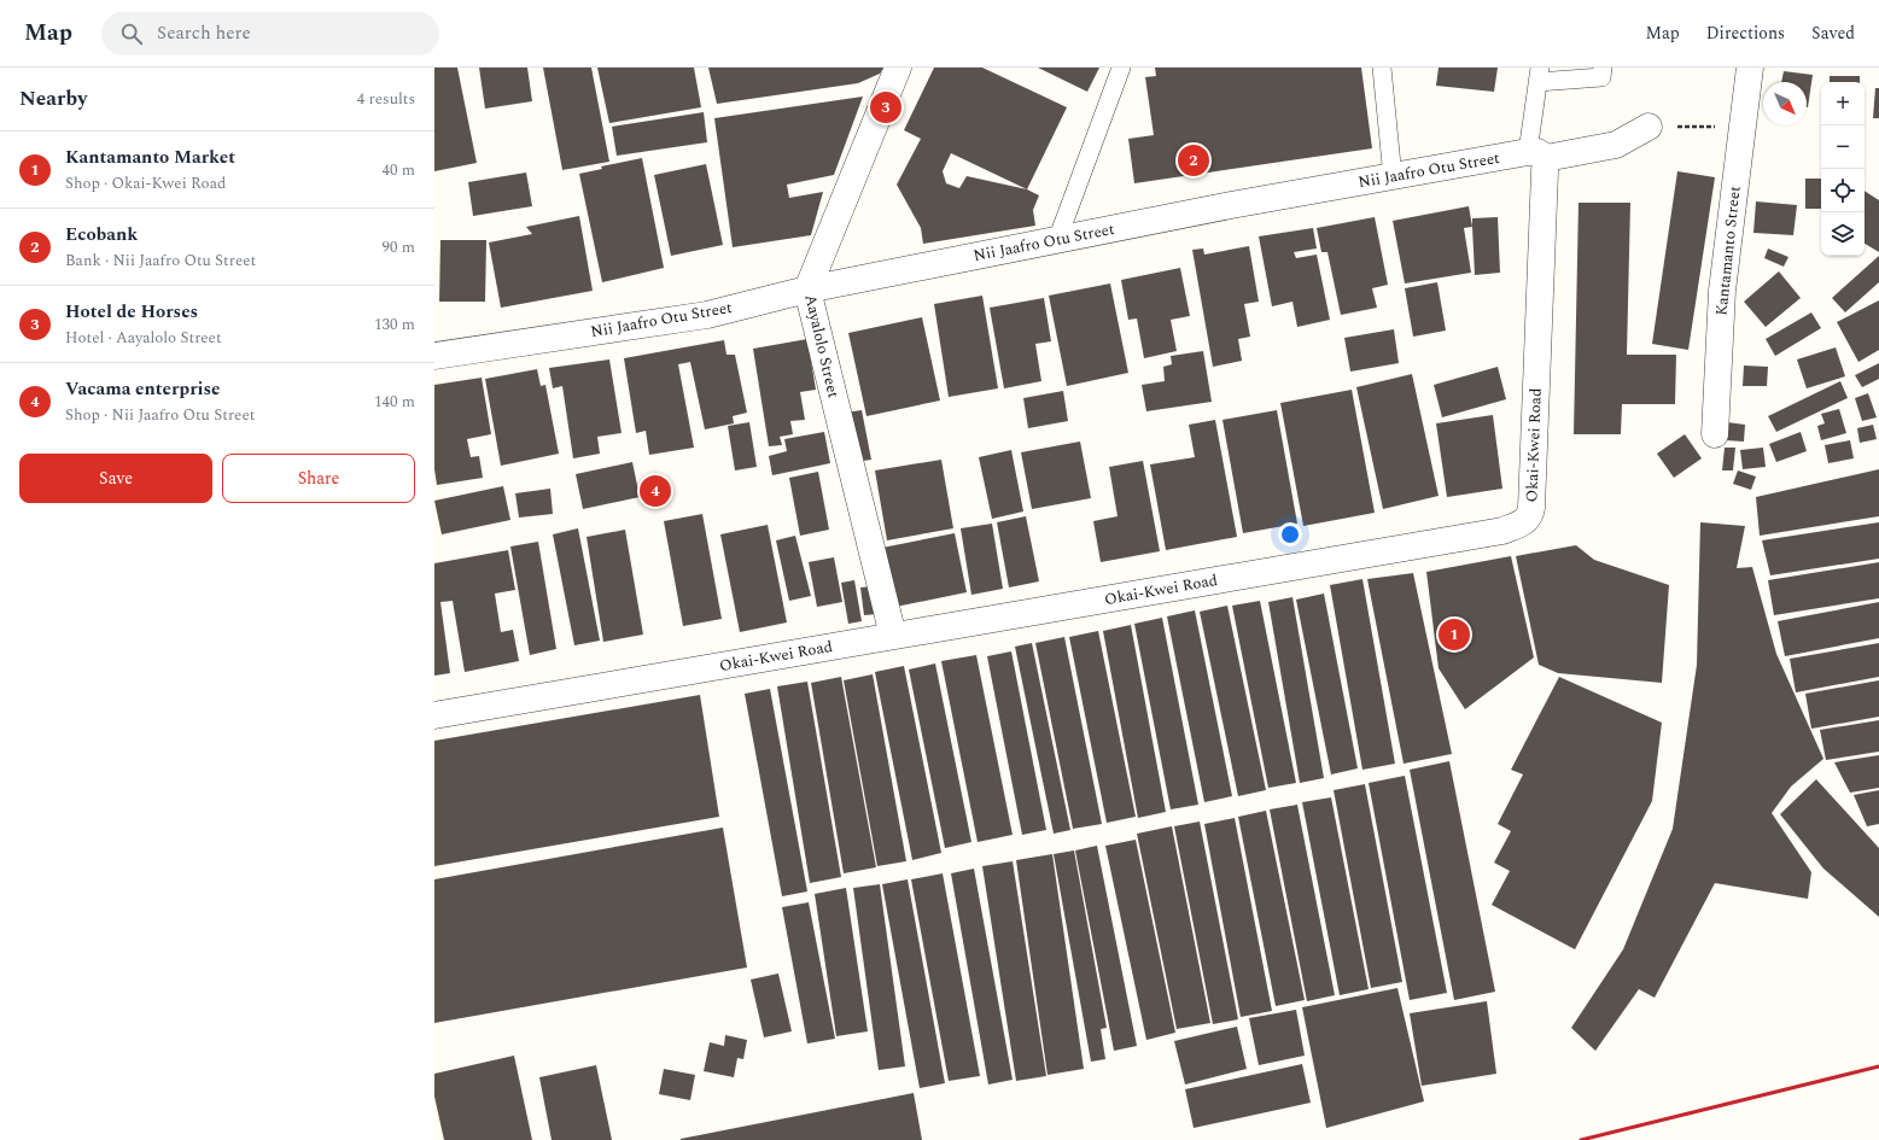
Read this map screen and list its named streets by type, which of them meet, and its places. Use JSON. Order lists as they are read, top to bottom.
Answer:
{
  "streets": {
    "street": [
      "Nii Jaafro Otu Street",
      "Kantamanto Street",
      "Aayalolo Street",
      "Okai-Kwei Road"
    ]
  },
  "crossings": [
    ["Nii Jaafro Otu Street", "Aayalolo Street"],
    ["Nii Jaafro Otu Street", "Okai-Kwei Road"],
    ["Aayalolo Street", "Okai-Kwei Road"]
  ],
  "north": "bottom right",
  "page": {
    "header": "Map",
    "search": "Search here",
    "nav": ["Map", "Directions", "Saved"],
    "heading": ["Nearby", "4 results"],
    "map_buttons": ["+", "−"],
    "pins": [
      "3",
      "2",
      "4",
      "1"
    ],
    "list": [
      {
        "mark": "1",
        "name": "Kantamanto Market",
        "note": "Shop · Okai-Kwei Road",
        "value": "40 m"
      },
      {
        "mark": "2",
        "name": "Ecobank",
        "note": "Bank · Nii Jaafro Otu Street",
        "value": "90 m"
      },
      {
        "mark": "3",
        "name": "Hotel de Horses",
        "note": "Hotel · Aayalolo Street",
        "value": "130 m"
      },
      {
        "mark": "4",
        "name": "Vacama enterprise",
        "note": "Shop · Nii Jaafro Otu Street",
        "value": "140 m"
      }
    ],
    "buttons": ["Save", "Share"]
  }
}
